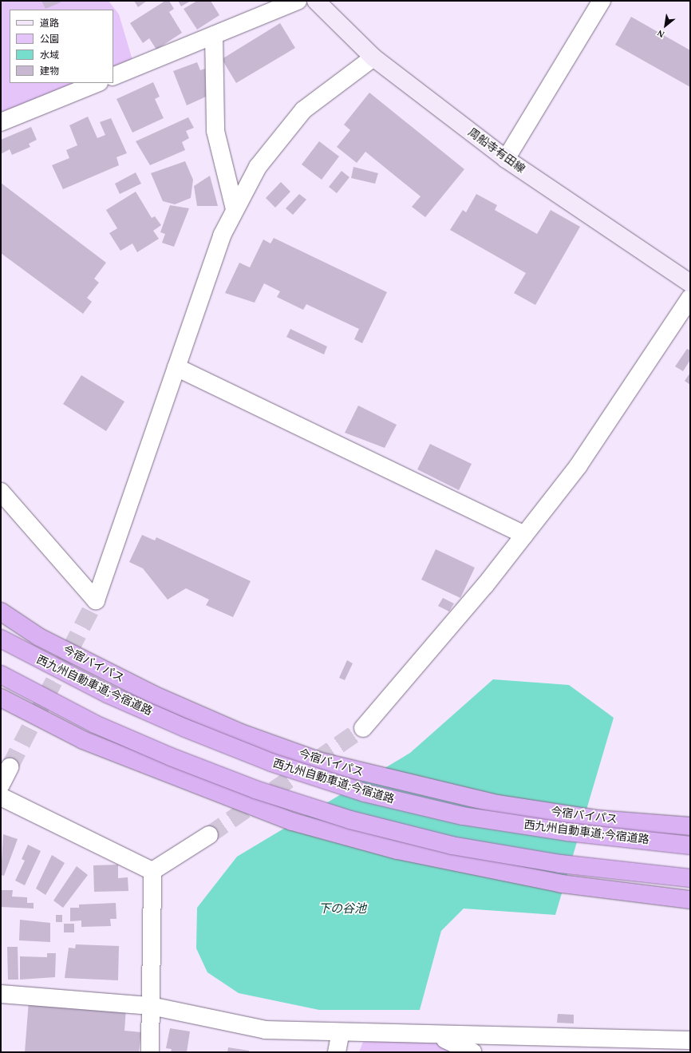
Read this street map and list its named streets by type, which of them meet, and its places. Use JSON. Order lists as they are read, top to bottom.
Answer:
{
  "streets": {
    "highway": ["今宿バイパス", "西九州自動車道;今宿道路"],
    "main road": ["周船寺有田線"]
  },
  "water": ["下の谷池"],
  "legend": [
    "道路",
    "公園",
    "水域",
    "建物"
  ],
  "north": "bottom left"
}
